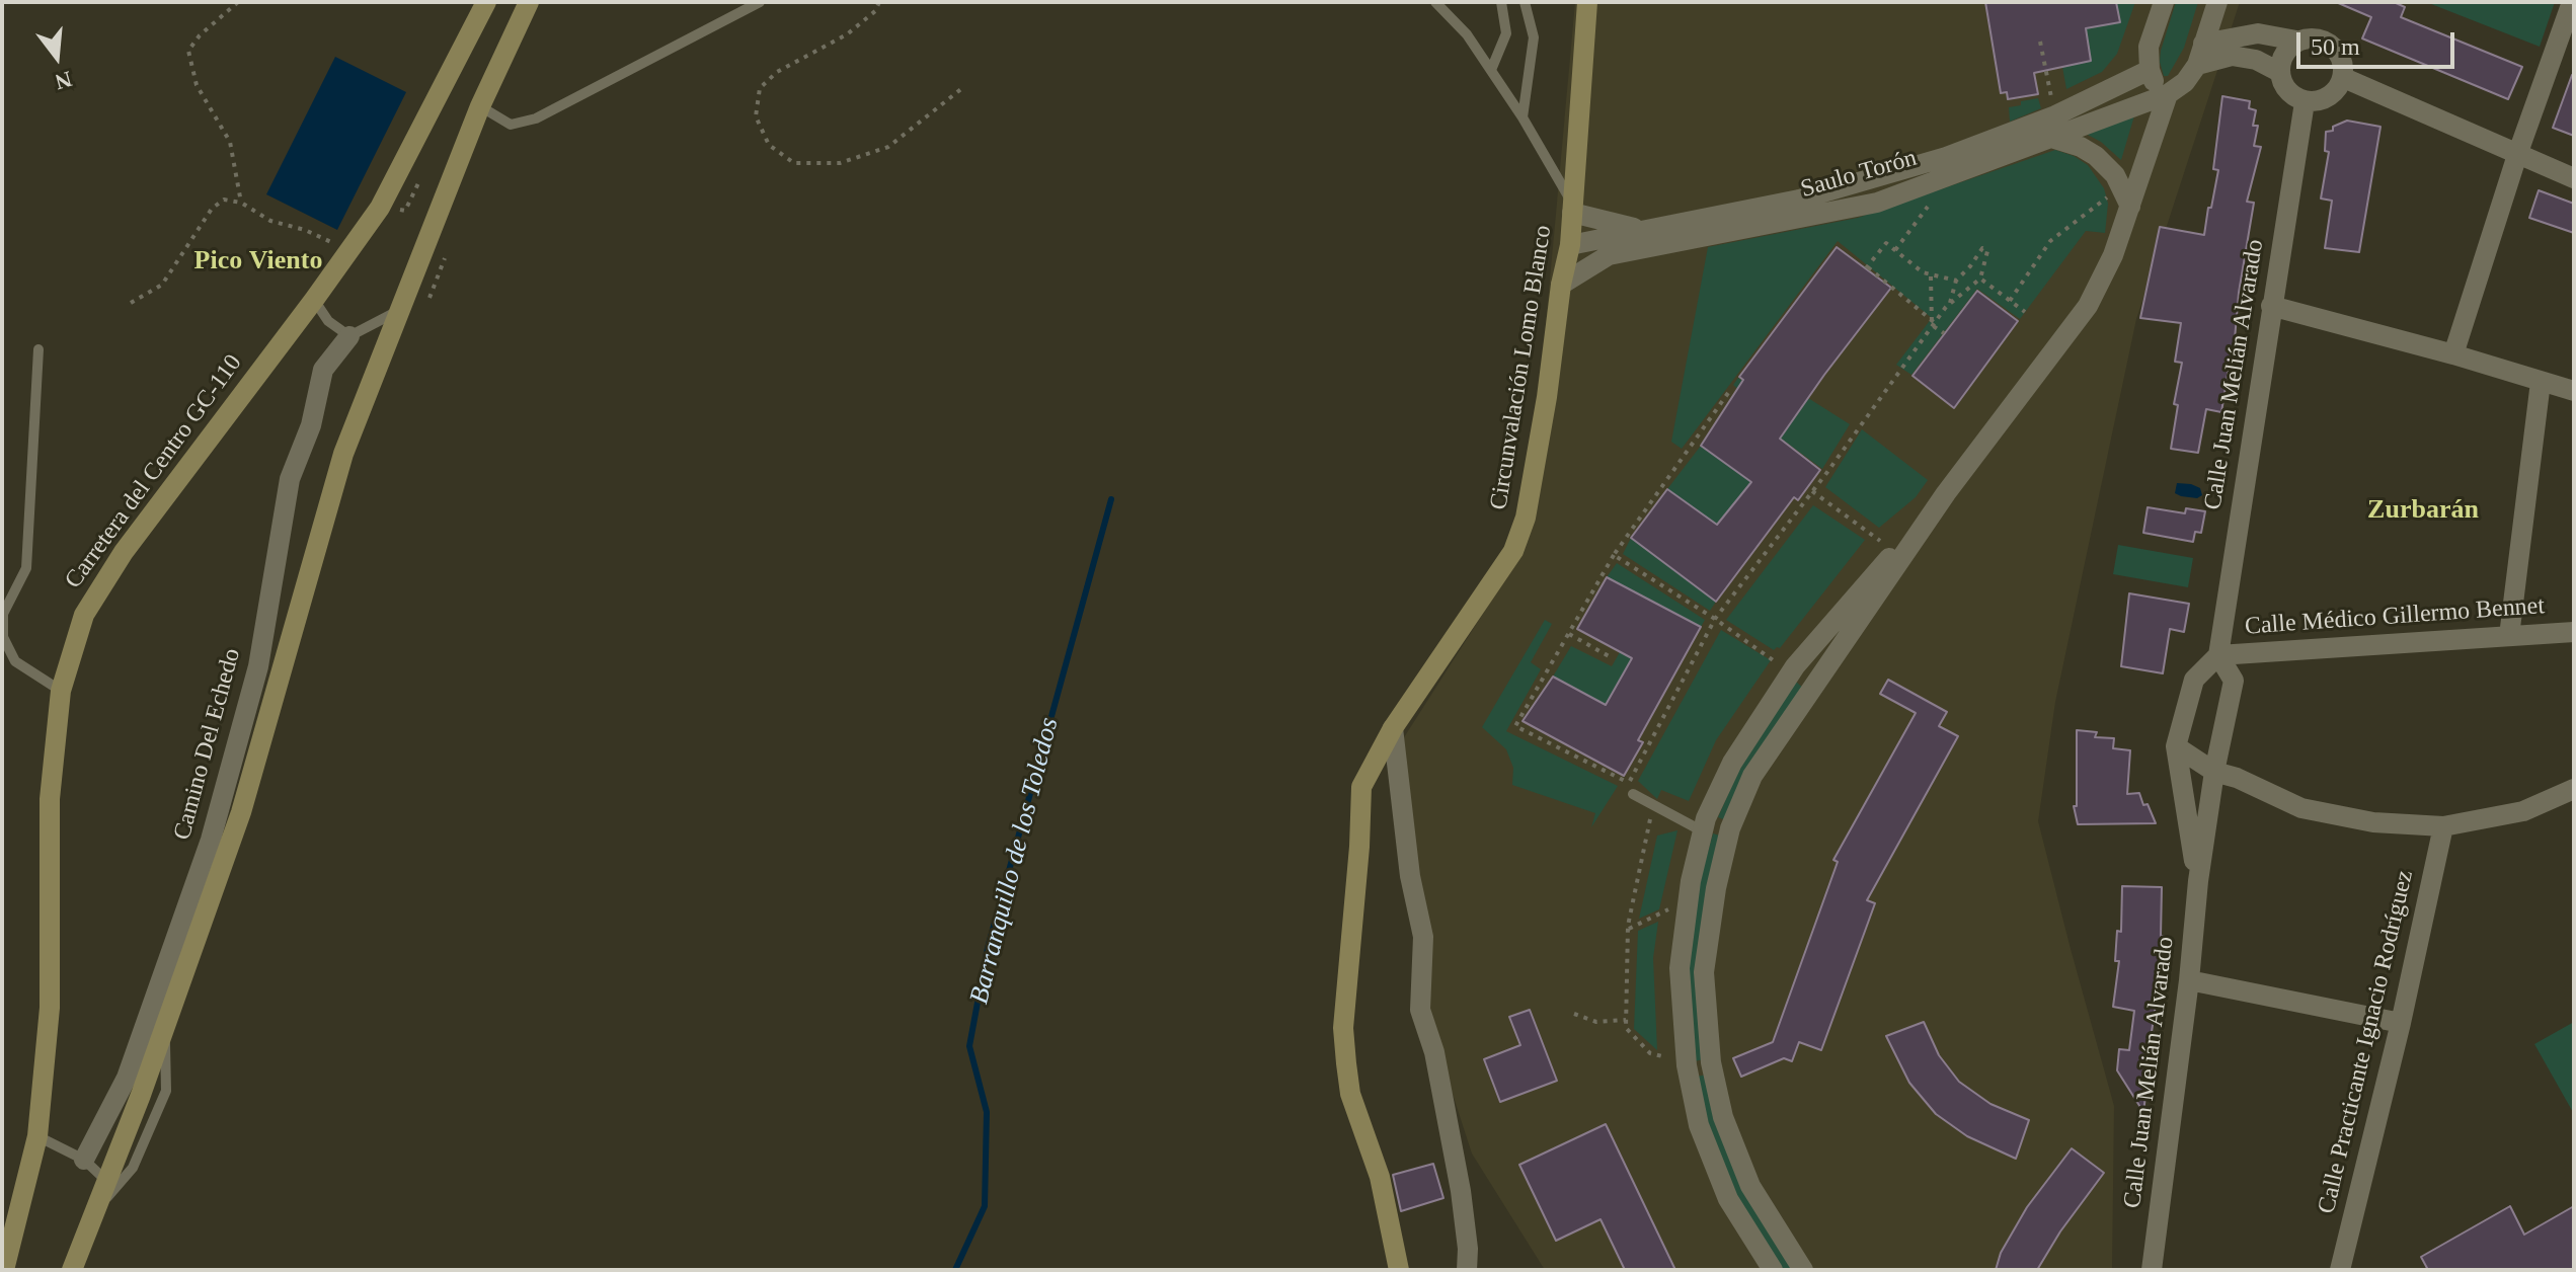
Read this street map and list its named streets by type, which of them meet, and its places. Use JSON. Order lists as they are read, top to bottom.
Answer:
{
  "streets": {
    "main road": ["Circunvalación Lomo Blanco", "Carretera del Centro GC-110"],
    "street": [
      "Saulo Torón",
      "Calle Juan Melián Alvarado",
      "Calle Médico Gillermo Bennet",
      "Camino Del Echedo",
      "Calle Practicante Ignacio Rodríguez"
    ]
  },
  "crossings": [
    ["Saulo Torón", "Circunvalación Lomo Blanco"],
    ["Calle Juan Melián Alvarado", "Calle Médico Gillermo Bennet"]
  ],
  "districts": ["Pico Viento", "Zurbarán"],
  "water": ["Barranquillo de los Toledos"],
  "scale_bar": "50 m",
  "north": "bottom"
}
